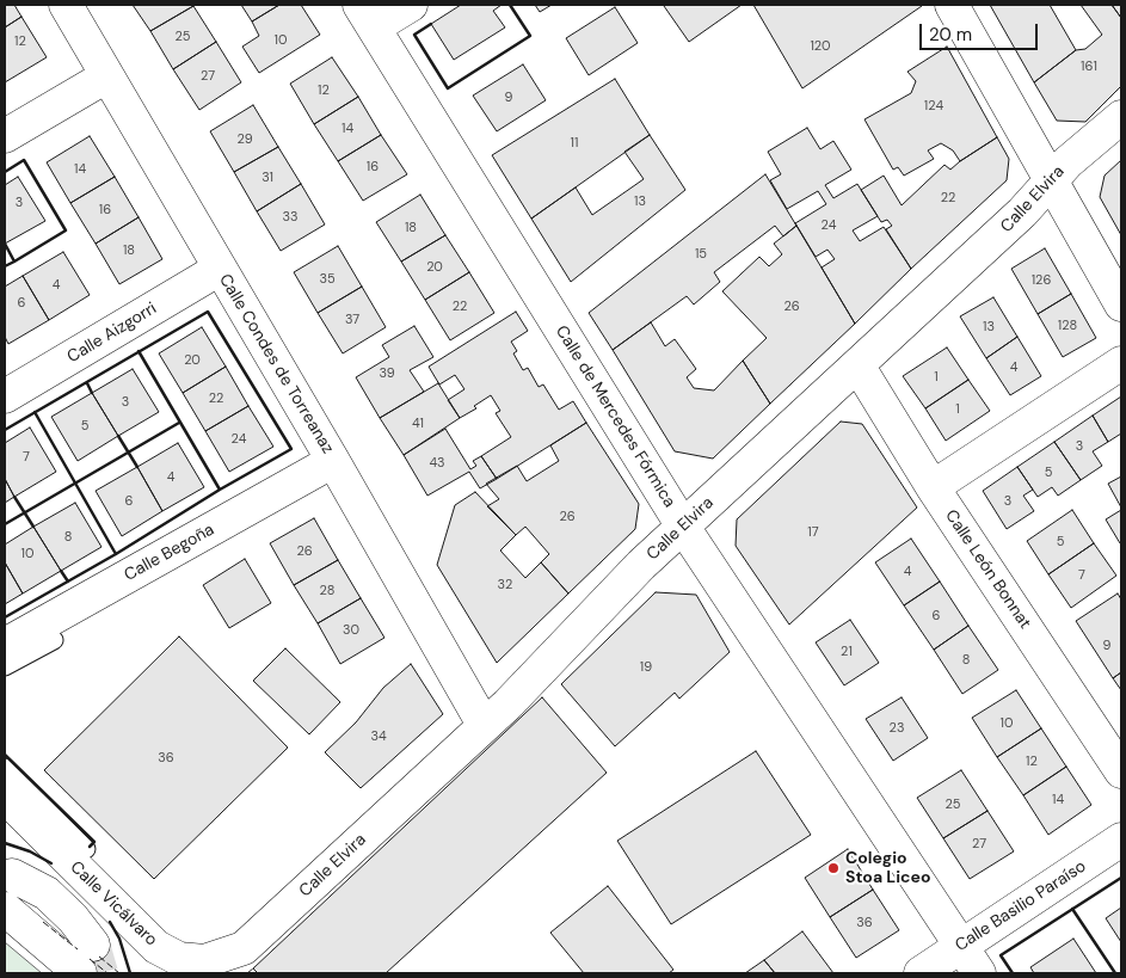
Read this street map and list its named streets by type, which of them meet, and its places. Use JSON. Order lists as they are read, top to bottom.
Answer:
{
  "streets": {
    "street": [
      "Calle Elvira",
      "Calle Aizgorri",
      "Calle Condes de Torreanaz",
      "Calle de Mercedes Fórmica",
      "Calle Begoña",
      "Calle León Bonnat",
      "Calle Vicálvaro",
      "Calle Basilio Paraíso"
    ]
  },
  "crossings": [
    ["Calle Elvira", "Calle Condes de Torreanaz"],
    ["Calle Elvira", "Calle de Mercedes Fórmica"],
    ["Calle Elvira", "Calle León Bonnat"],
    ["Calle Elvira", "Calle Vicálvaro"],
    ["Calle Aizgorri", "Calle Condes de Torreanaz"],
    ["Calle Condes de Torreanaz", "Calle Begoña"],
    ["Calle de Mercedes Fórmica", "Calle Basilio Paraíso"]
  ],
  "places": ["Colegio Stoa Liceo"],
  "house_numbers": [
    "25",
    "10",
    "12",
    "120",
    "161",
    "27",
    "12",
    "9",
    "124",
    "14",
    "29",
    "11",
    "16",
    "14",
    "31",
    "22",
    "13",
    "3",
    "16",
    "33",
    "24",
    "18",
    "18",
    "15",
    "20",
    "35",
    "126",
    "4",
    "6",
    "22",
    "26",
    "37",
    "128",
    "13",
    "20",
    "4",
    "39",
    "1",
    "22",
    "3",
    "1",
    "41",
    "5",
    "24",
    "3",
    "7",
    "43",
    "5",
    "4",
    "6",
    "3",
    "26",
    "17",
    "8",
    "5",
    "26",
    "10",
    "4",
    "7",
    "32",
    "28",
    "6",
    "30",
    "9",
    "21",
    "8",
    "19",
    "10",
    "23",
    "34",
    "36",
    "12",
    "14",
    "25",
    "27",
    "36"
  ],
  "scale_bar": "20 m"
}
